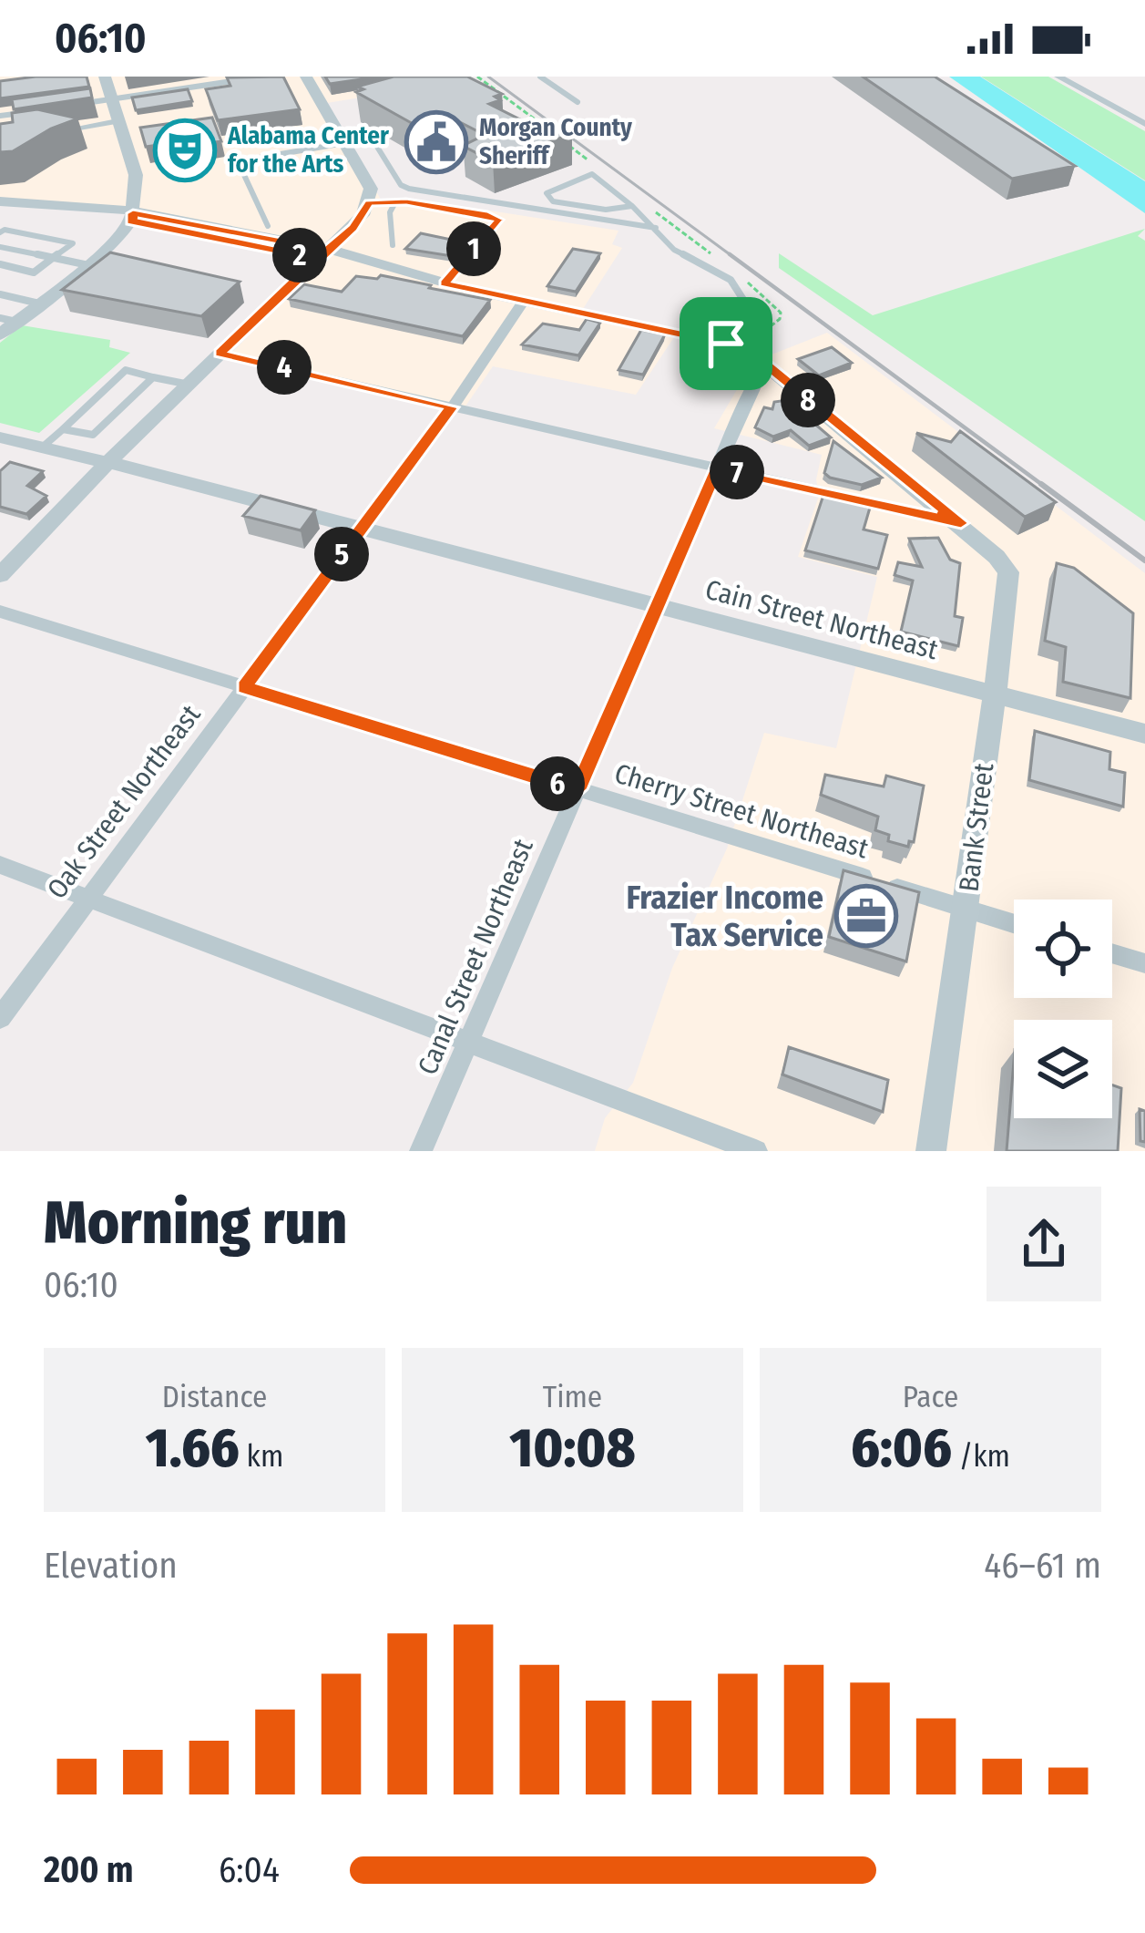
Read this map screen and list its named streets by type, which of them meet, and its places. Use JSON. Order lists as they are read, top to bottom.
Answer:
{
  "streets": {
    "street": [
      "Cain Street Northeast",
      "Oak Street Northeast",
      "Cherry Street Northeast",
      "Bank Street",
      "Canal Street Northeast"
    ]
  },
  "crossings": [
    ["Cain Street Northeast", "Oak Street Northeast"],
    ["Cain Street Northeast", "Bank Street"],
    ["Cain Street Northeast", "Canal Street Northeast"],
    ["Oak Street Northeast", "Cherry Street Northeast"],
    ["Cherry Street Northeast", "Bank Street"],
    ["Cherry Street Northeast", "Canal Street Northeast"]
  ],
  "places": {
    "public building": ["Morgan County Sheriff"],
    "theatre": ["Alabama Center for the Arts"],
    "office": ["Frazier Income Tax Service"]
  },
  "page": {
    "status": "06:10",
    "pins": [
      "1",
      "2",
      "4",
      "8",
      "7",
      "5",
      "6"
    ],
    "heading": ["Morning run", "06:10"],
    "stats": [
      ["Distance", "1.66 km"],
      ["Time", "10:08"],
      ["Pace", "6:06 /km"]
    ],
    "chart": ["Elevation", "46–61 m"],
    "list": [
      {
        "name": "200 m",
        "note": "6:04"
      }
    ]
  }
}
